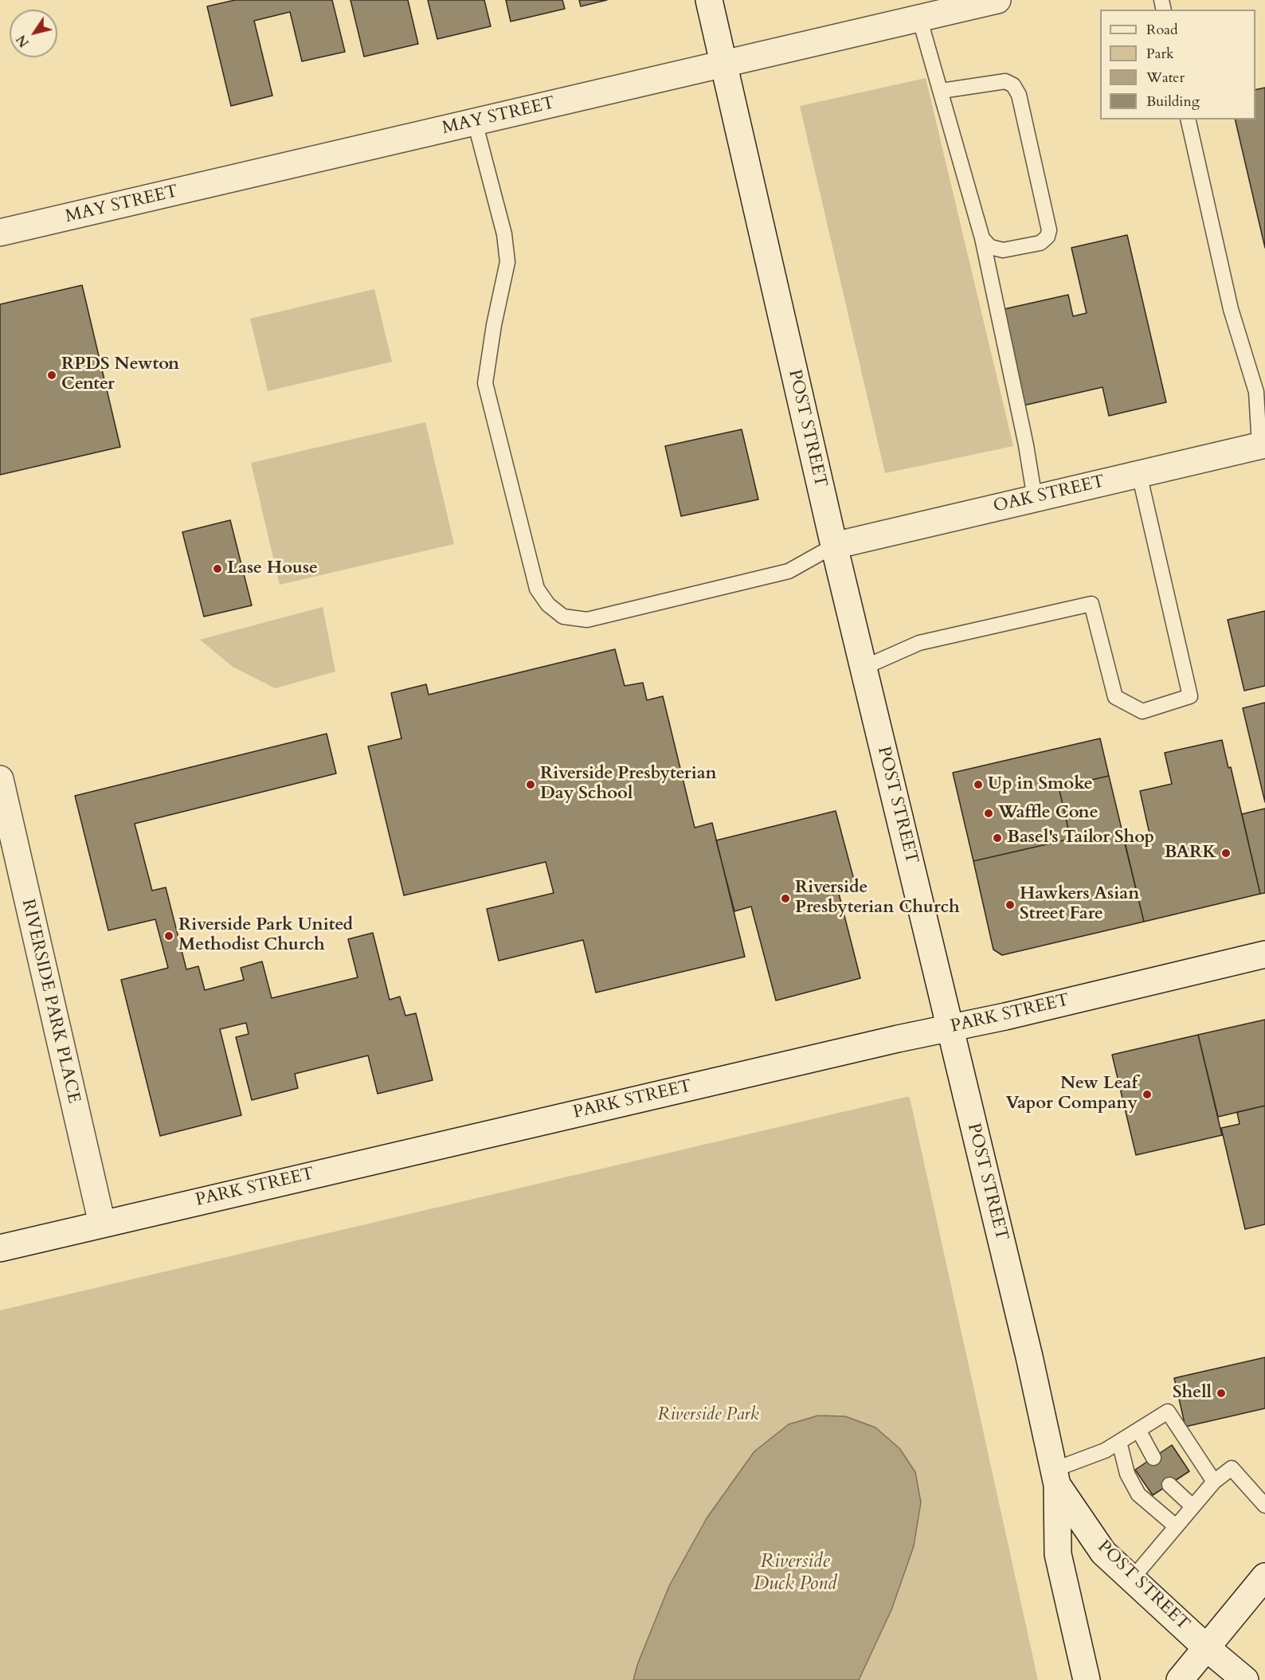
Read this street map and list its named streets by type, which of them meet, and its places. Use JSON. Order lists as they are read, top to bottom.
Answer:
{
  "streets": {
    "street": [
      "MAY STREET",
      "POST STREET",
      "OAK STREET",
      "RIVERSIDE PARK PLACE",
      "PARK STREET"
    ]
  },
  "crossings": [
    ["MAY STREET", "POST STREET"],
    ["POST STREET", "OAK STREET"],
    ["POST STREET", "PARK STREET"],
    ["RIVERSIDE PARK PLACE", "PARK STREET"]
  ],
  "water": ["Riverside Duck Pond"],
  "parks": ["Riverside Park"],
  "places": [
    "RPDS Newton Center",
    "Lase House",
    "Riverside Presbyterian Day School",
    "Up in Smoke",
    "Waffle Cone",
    "Basel's Tailor Shop",
    "BARK",
    "Riverside Presbyterian Church",
    "Hawkers Asian Street Fare",
    "Riverside Park United Methodist Church",
    "New Leaf Vapor Company",
    "Shell"
  ],
  "legend": [
    "Road",
    "Park",
    "Water",
    "Building"
  ],
  "north": "bottom left"
}
